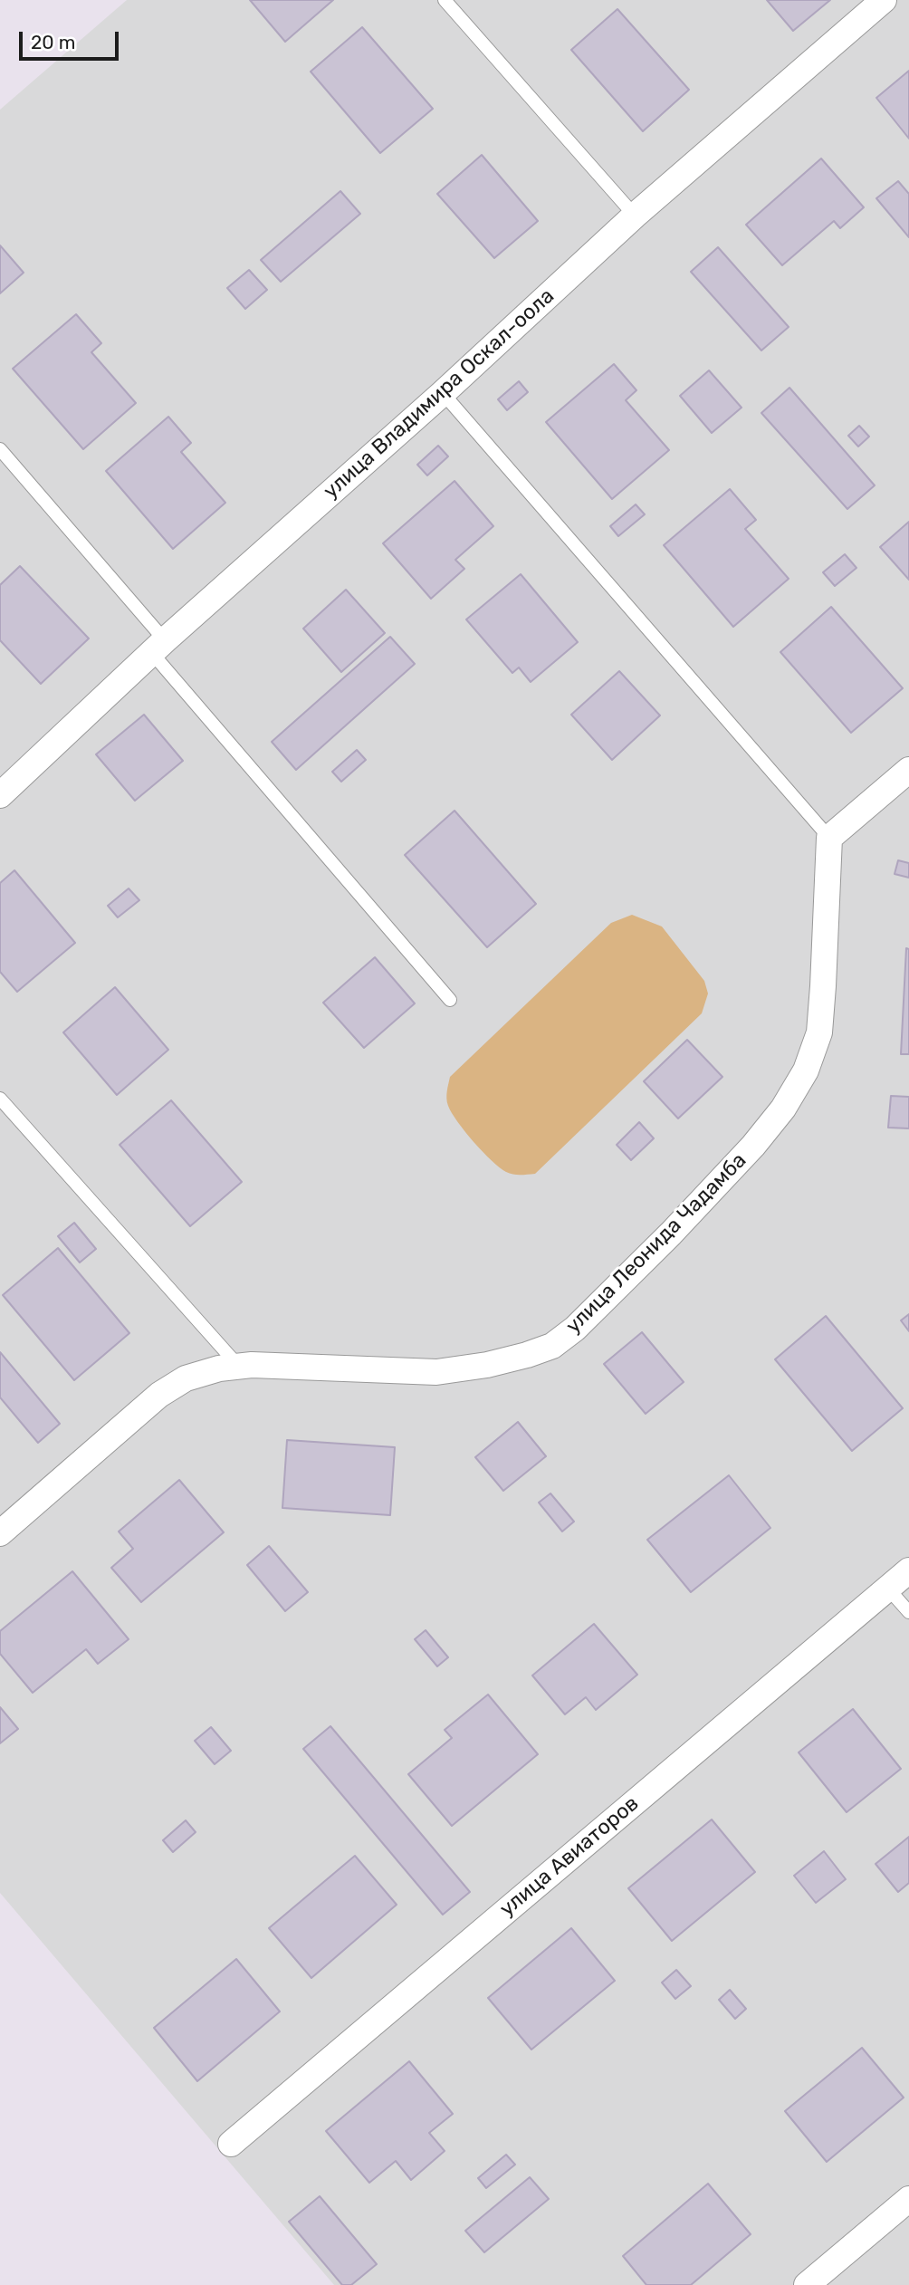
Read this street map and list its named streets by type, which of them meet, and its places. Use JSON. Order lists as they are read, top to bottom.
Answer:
{
  "streets": {
    "street": ["улица Владимира Оскал-оола", "улица Леонида Чадамба", "улица Авиаторов"]
  },
  "scale_bar": "20 m"
}
